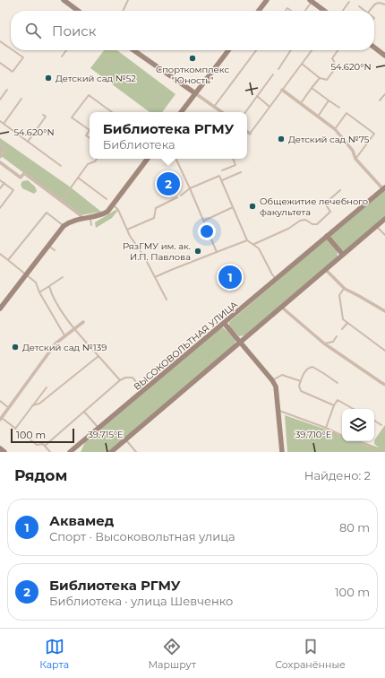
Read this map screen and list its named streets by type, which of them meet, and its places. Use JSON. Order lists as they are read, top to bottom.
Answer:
{
  "streets": {
    "street": ["ВЫСОКОВОЛЬТНАЯ УЛИЦА"]
  },
  "places": [
    "Спорткомплекс \"Юность\"",
    "Детский сад №52",
    "Детский сад №75",
    "Общежитие лечебного факультета",
    "РязГМУ им. ак. И.П. Павлова",
    "Детский сад №139"
  ],
  "scale_bar": "100 m",
  "page": {
    "search": "Поиск",
    "popup": ["Библиотека РГМУ", "Библиотека"],
    "pins": ["2", "1"],
    "scale": "100 m",
    "heading": ["Рядом", "Найдено: 2"],
    "list": [
      {
        "mark": "1",
        "name": "Аквамед",
        "note": "Спорт · Высоковольтная улица",
        "value": "80 m"
      },
      {
        "mark": "2",
        "name": "Библиотека РГМУ",
        "note": "Библиотека · улица Шевченко",
        "value": "100 m"
      }
    ],
    "nav": ["Карта", "Маршрут", "Сохранённые"]
  },
  "coordinates": ["54.620°N", "39.715°E", "39.710°E"]
}
